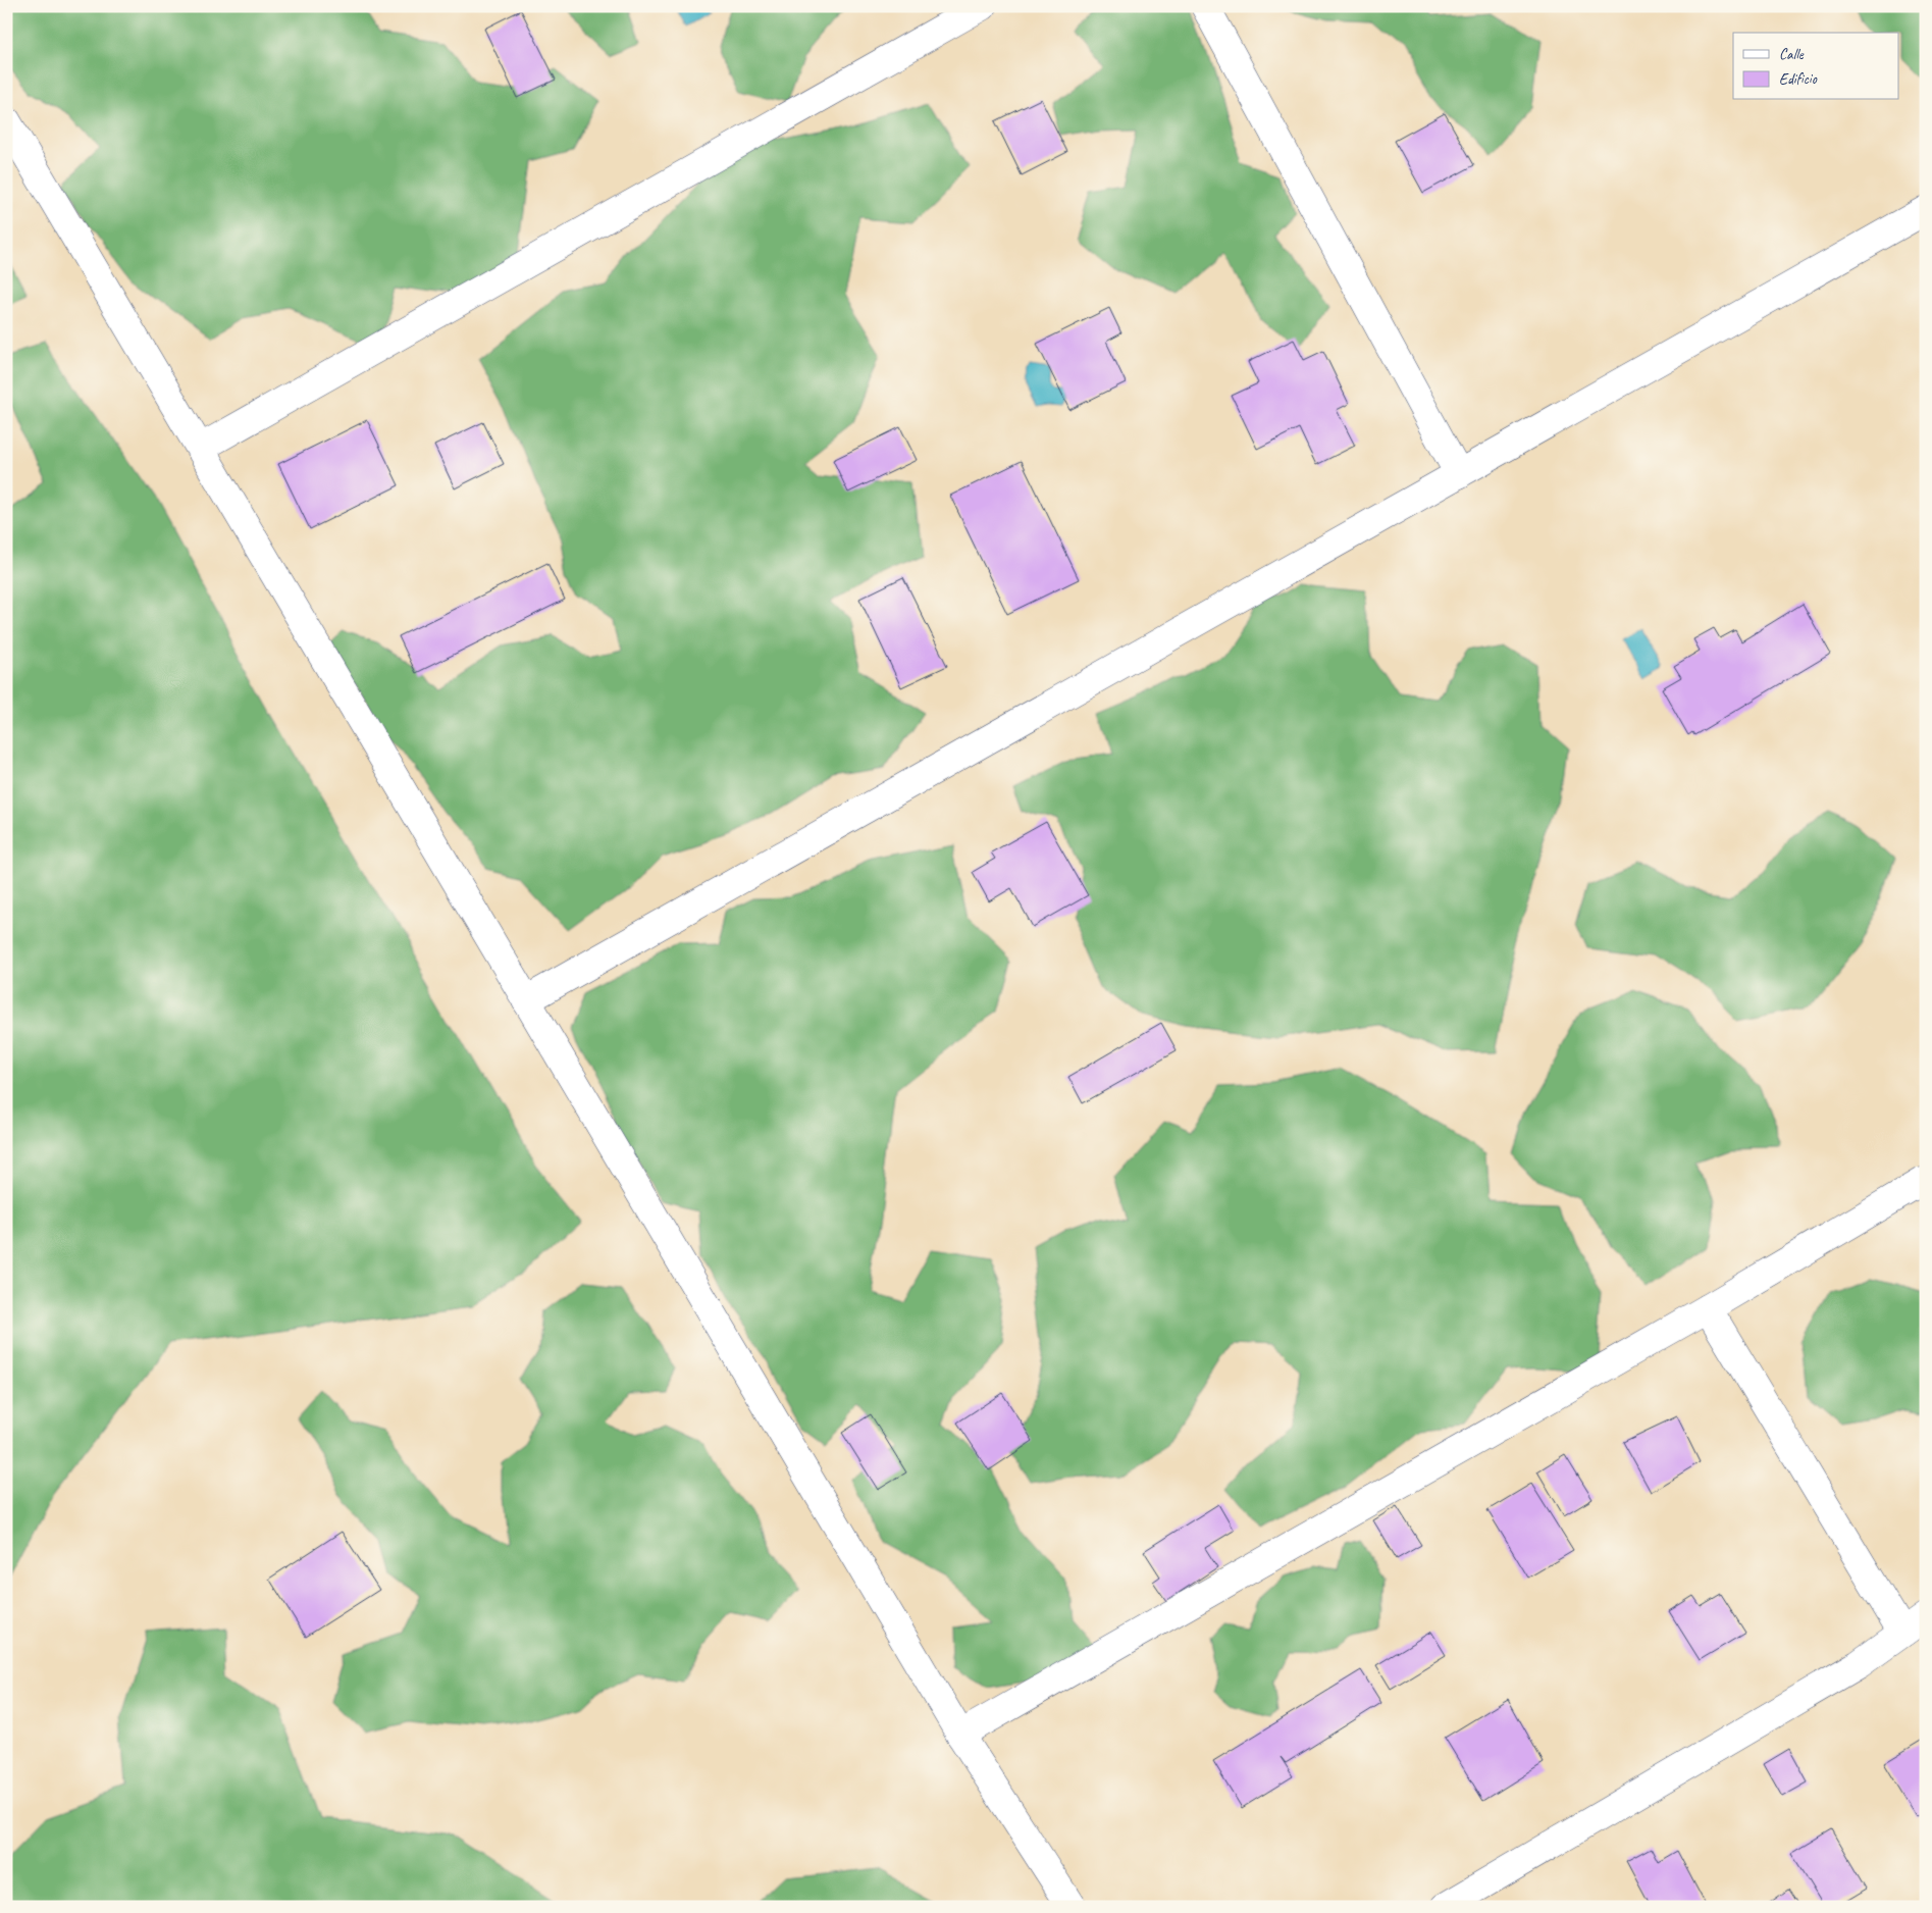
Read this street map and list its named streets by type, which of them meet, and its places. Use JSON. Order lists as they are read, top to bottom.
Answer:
{
  "legend": ["Calle", "Edificio"]
}
